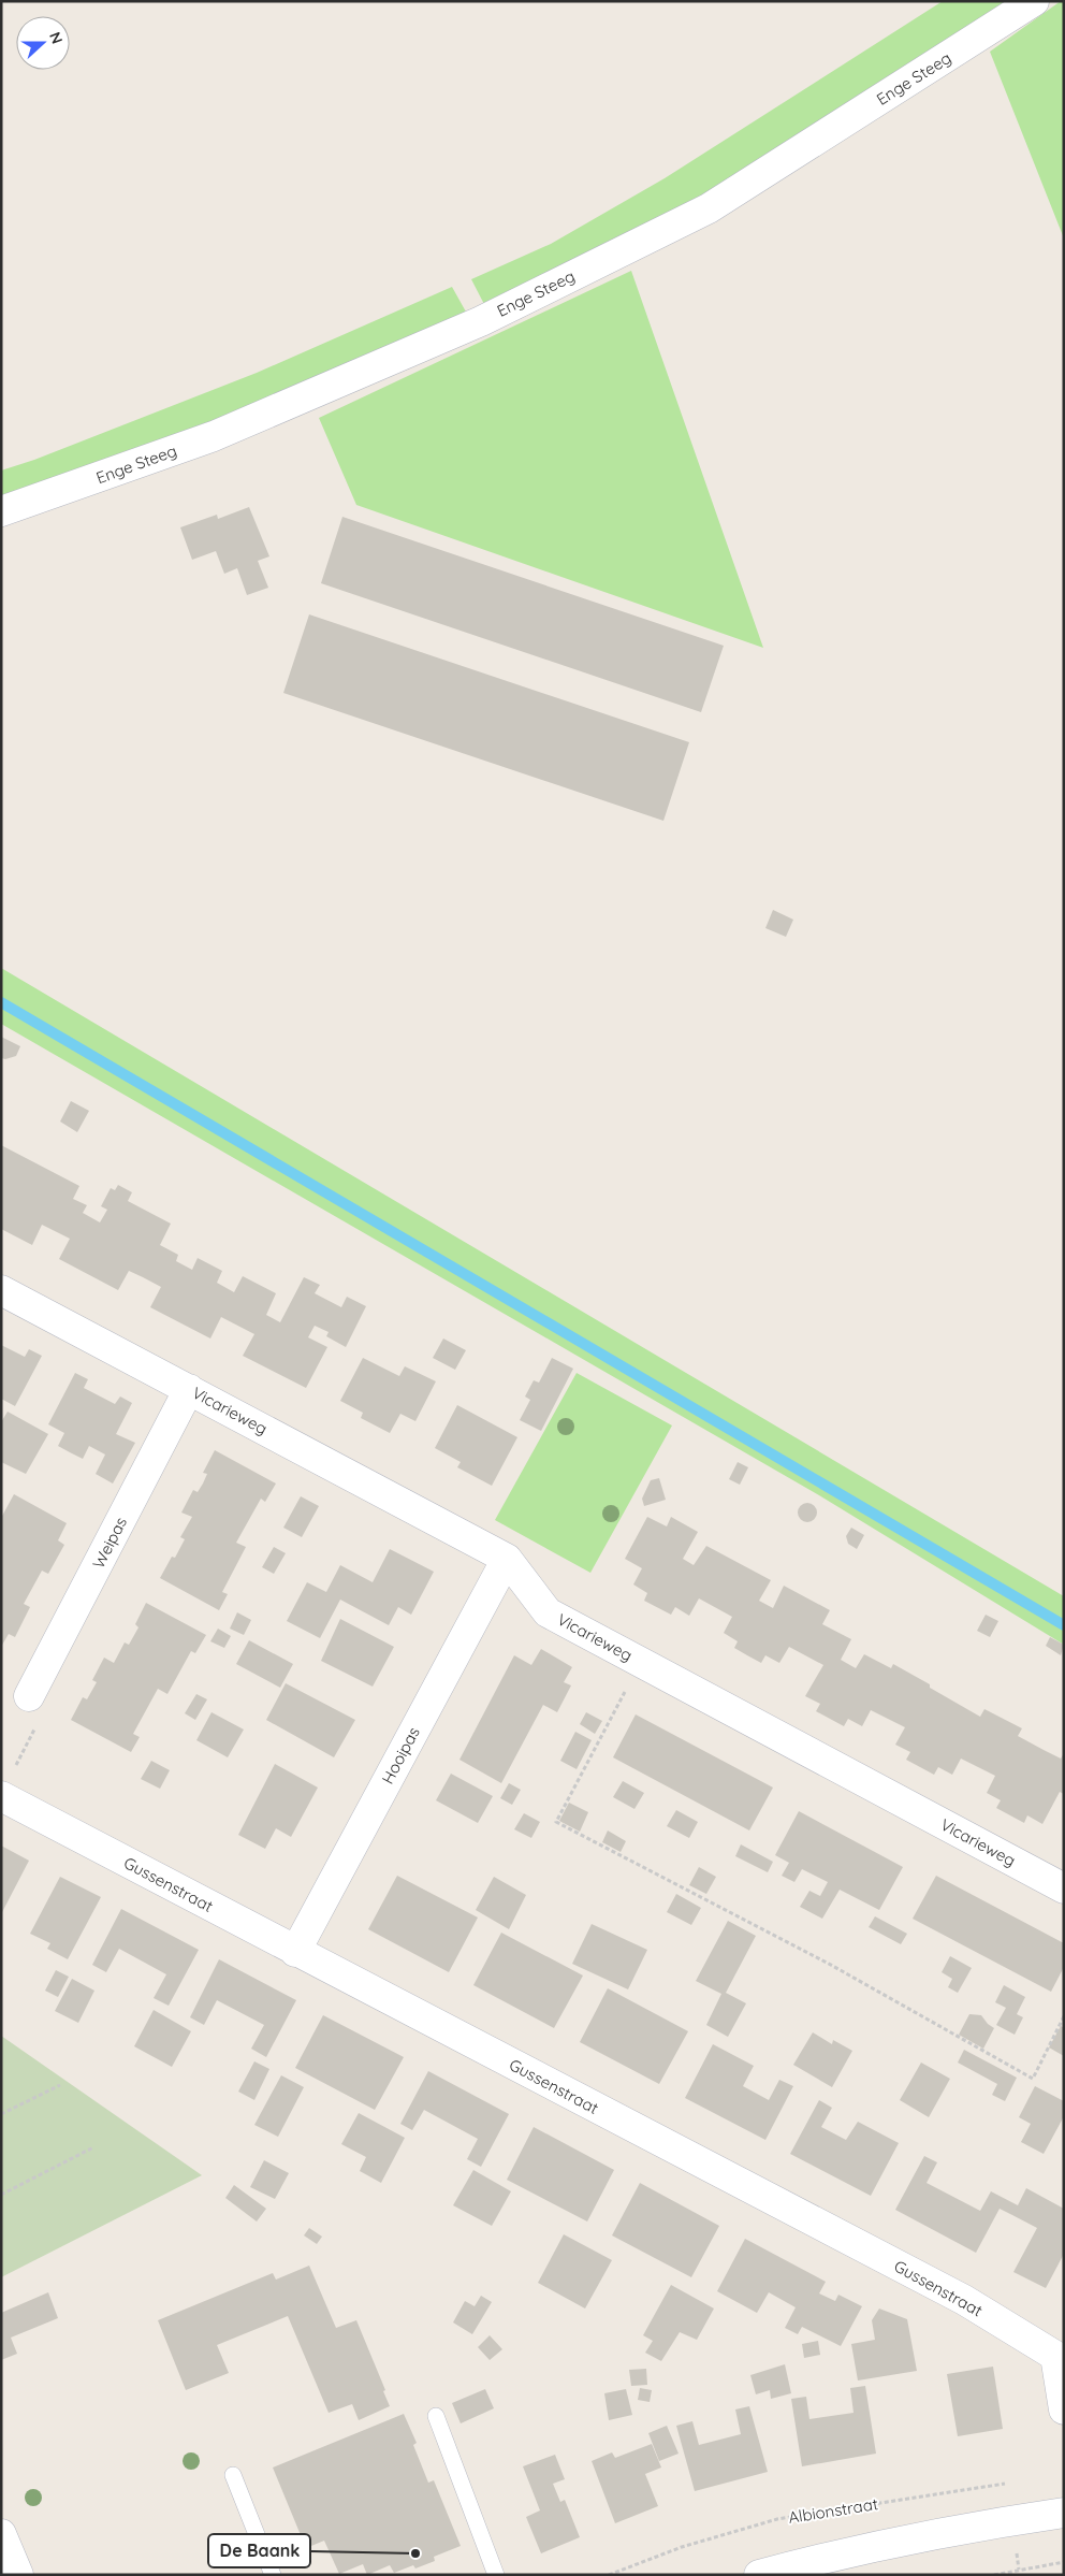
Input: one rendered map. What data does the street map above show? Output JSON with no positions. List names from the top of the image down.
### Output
{
  "streets": {
    "street": [
      "Enge Steeg",
      "Vicarieweg",
      "Weipas",
      "Hooipas",
      "Gussenstraat"
    ],
    "path": ["Albionstraat"]
  },
  "crossings": [
    ["Vicarieweg", "Weipas"],
    ["Vicarieweg", "Hooipas"],
    ["Hooipas", "Gussenstraat"]
  ],
  "places": ["De Baank"],
  "north": "right"
}
